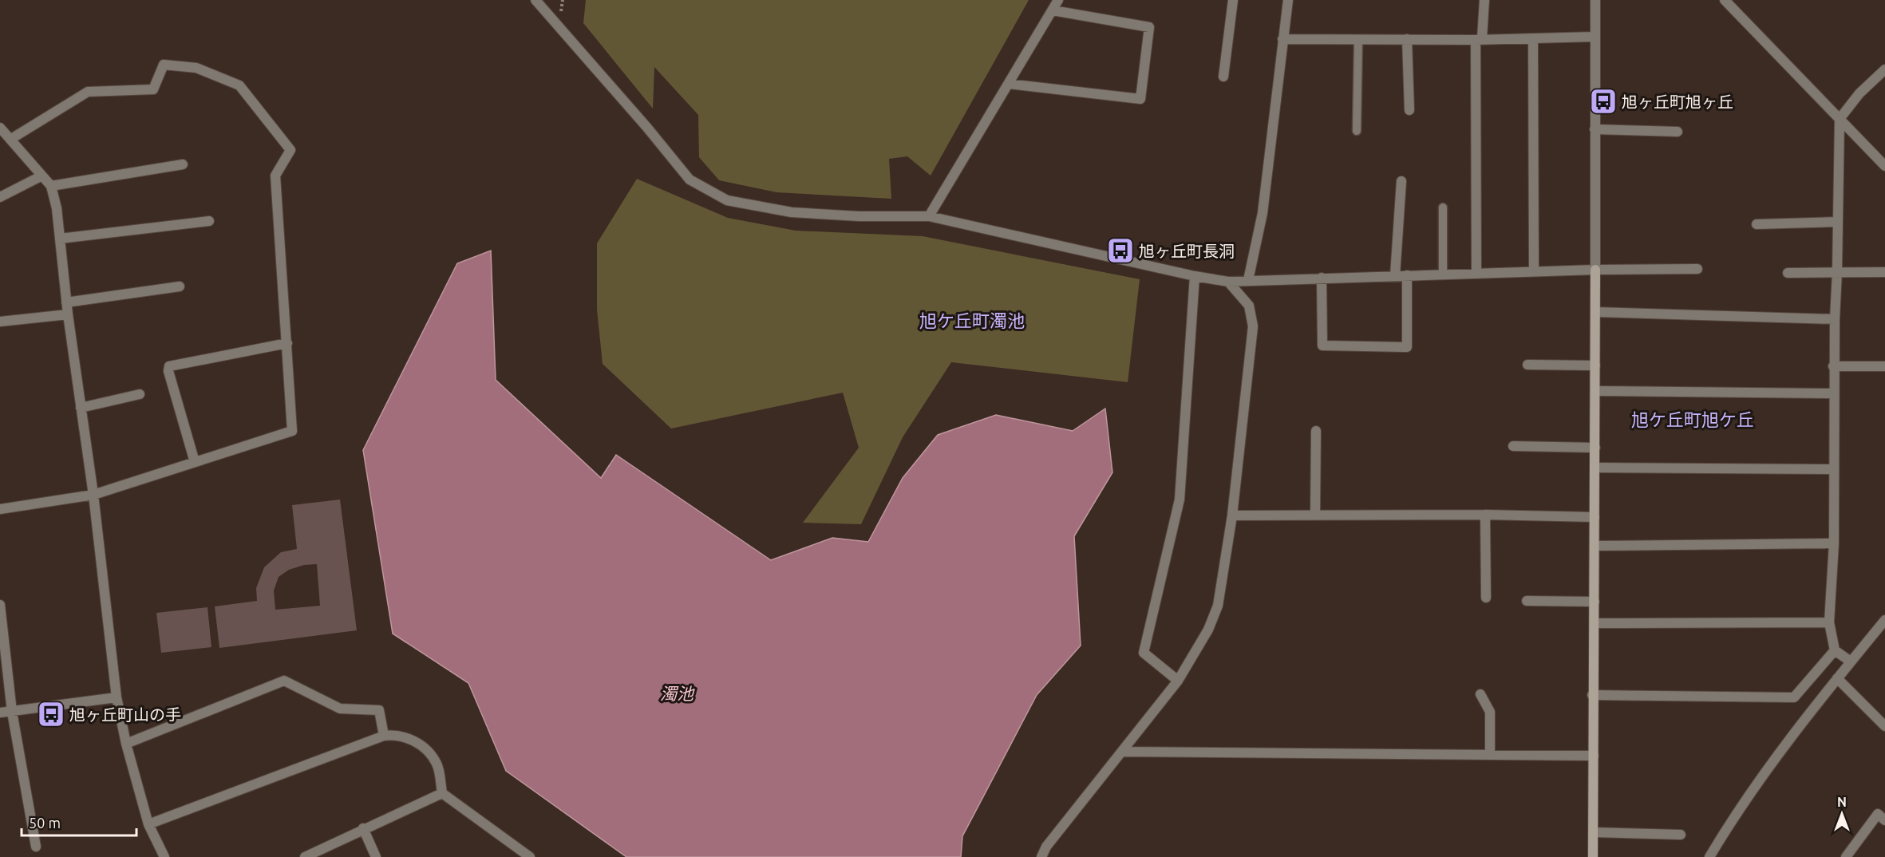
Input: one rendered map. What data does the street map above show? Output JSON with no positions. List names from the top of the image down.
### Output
{
  "districts": ["旭ケ丘町濁池", "旭ケ丘町旭ケ丘"],
  "water": ["濁池"],
  "places": {
    "bus stop": ["旭ヶ丘町旭ヶ丘", "旭ヶ丘町長洞", "旭ヶ丘町山の手"]
  },
  "scale_bar": "50 m",
  "north": "top"
}
